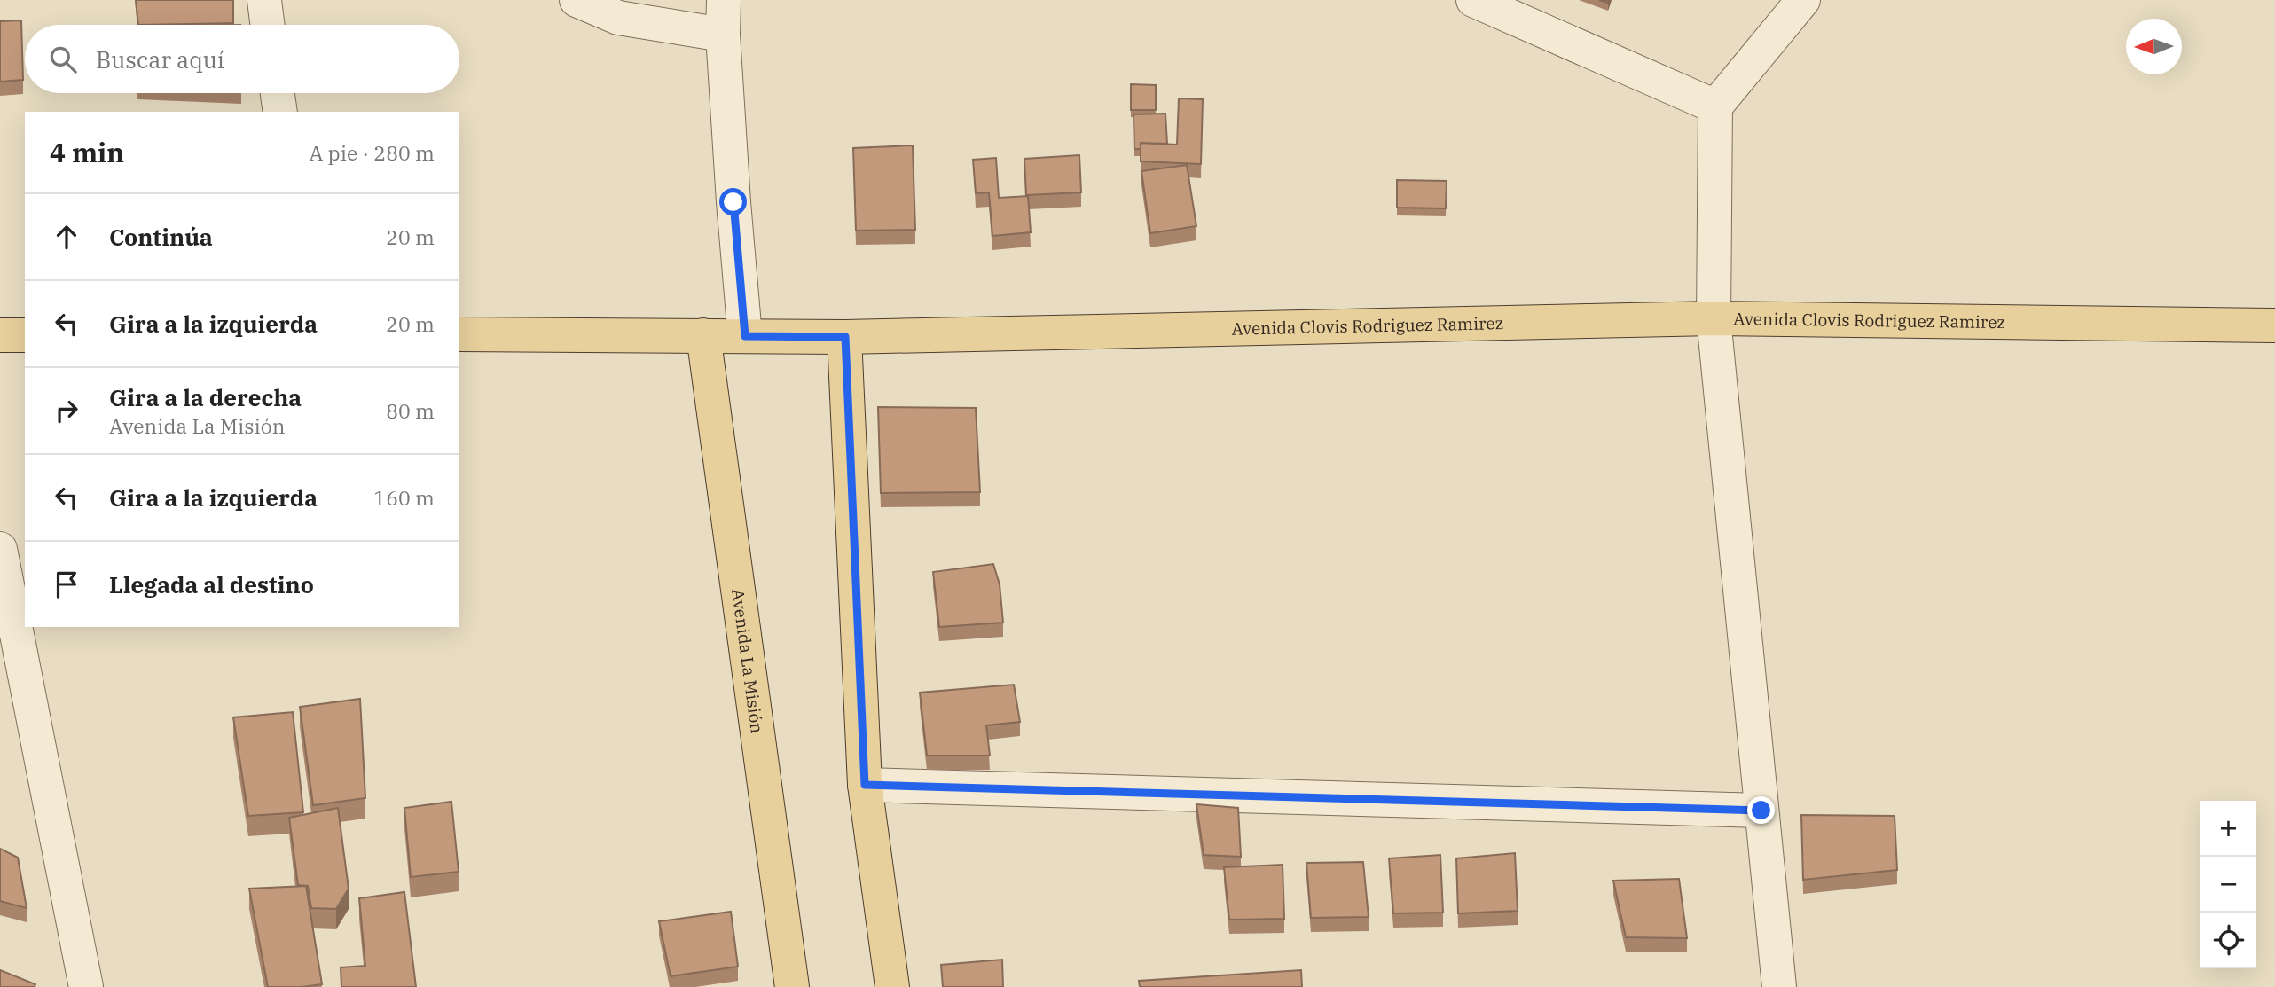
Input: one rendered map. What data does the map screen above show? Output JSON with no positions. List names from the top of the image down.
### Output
{
  "streets": {
    "main road": ["Avenida Clovis Rodriguez Ramirez", "Avenida La Misión"]
  },
  "crossings": [
    ["Avenida Clovis Rodriguez Ramirez", "Avenida La Misión"]
  ],
  "north": "left",
  "page": {
    "search": "Buscar aquí",
    "heading": ["4 min", "A pie · 280 m"],
    "list": [
      ["Continúa", "20 m"],
      ["Gira a la izquierda", "20 m"],
      ["Gira a la derecha", "Avenida La Misión", "80 m"],
      ["Gira a la izquierda", "160 m"],
      "Llegada al destino"
    ],
    "map_buttons": ["+", "−"]
  }
}
